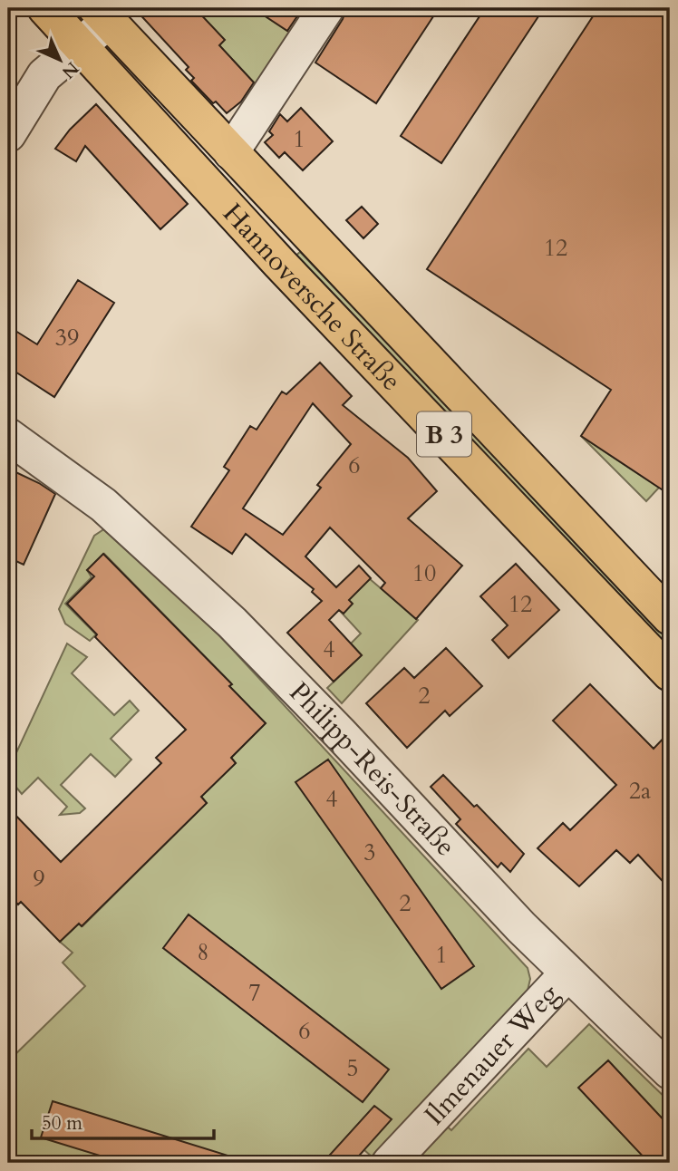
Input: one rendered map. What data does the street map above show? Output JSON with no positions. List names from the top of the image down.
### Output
{
  "streets": {
    "main road": ["Hannoversche Straße", "B 3"],
    "street": ["Philipp-Reis-Straße", "Ilmenauer Weg"]
  },
  "crossings": [
    ["Hannoversche Straße", "B 3"],
    ["Philipp-Reis-Straße", "Ilmenauer Weg"]
  ],
  "house_numbers": [
    "1",
    "12",
    "39",
    "6",
    "10",
    "12",
    "4",
    "2",
    "2a",
    "4",
    "3",
    "9",
    "2",
    "8",
    "1",
    "7",
    "6",
    "5"
  ],
  "scale_bar": "50 m",
  "north": "bottom right"
}
